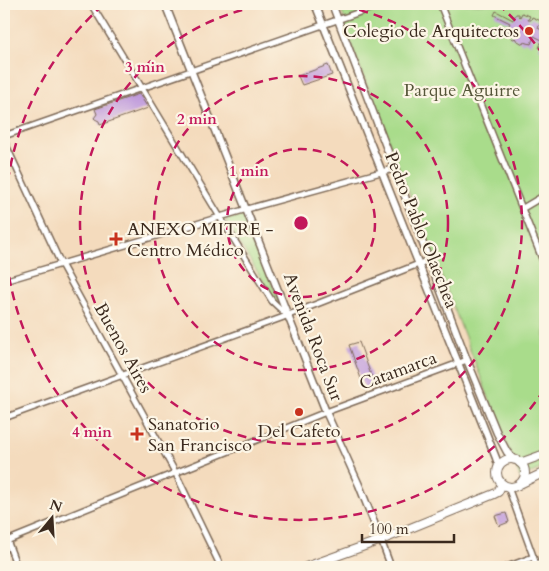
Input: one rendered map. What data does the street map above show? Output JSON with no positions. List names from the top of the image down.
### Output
{
  "streets": {
    "street": [
      "Pedro Pablo Olaechea",
      "Avenida Roca Sur",
      "Buenos Aires",
      "Catamarca"
    ]
  },
  "crossings": [
    ["Pedro Pablo Olaechea", "Catamarca"],
    ["Avenida Roca Sur", "Catamarca"],
    ["Buenos Aires", "Catamarca"]
  ],
  "parks": ["Parque Aguirre"],
  "places": {
    "other": ["Colegio de Arquitectos", "Del Cafeto"],
    "health": ["ANEXO MITRE - Centro Médico", "Sanatorio San Francisco"]
  },
  "scale_bar": "100 m",
  "north": "top",
  "rings": [
    "3 min",
    "2 min",
    "1 min",
    "4 min"
  ]
}
